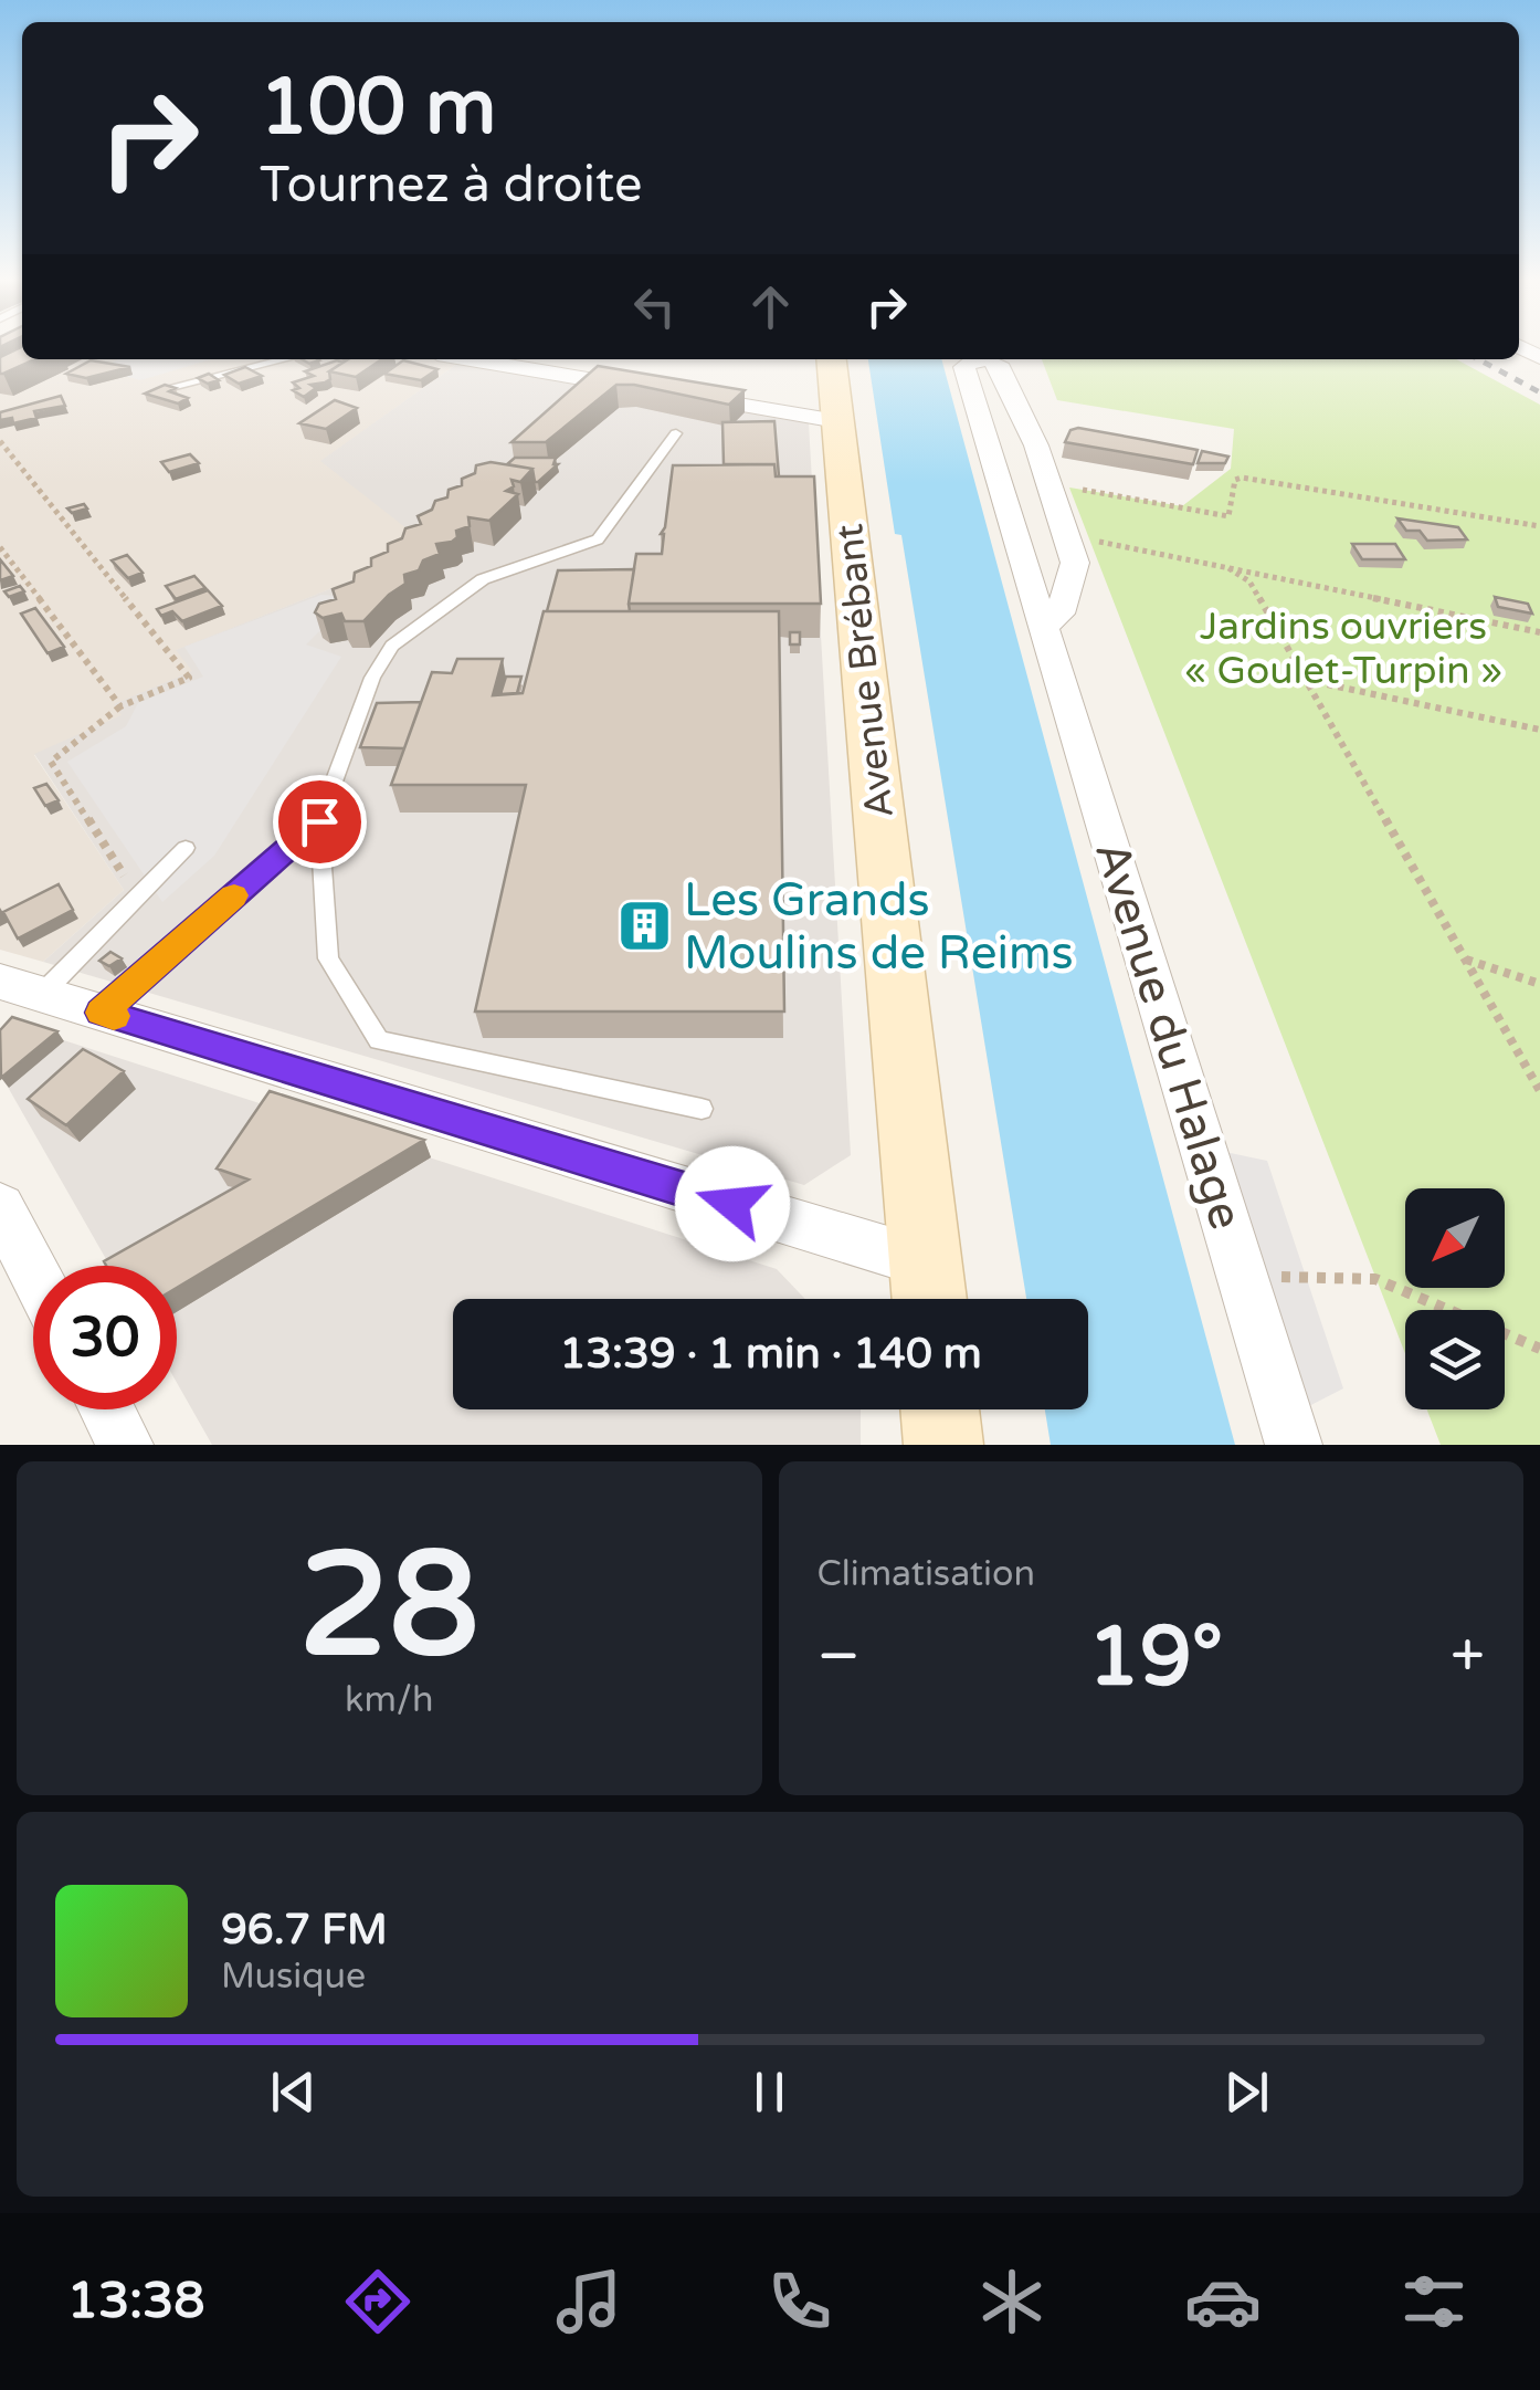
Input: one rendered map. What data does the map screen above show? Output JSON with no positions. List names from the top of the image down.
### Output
{
  "streets": {
    "main road": ["Avenue Brébant"],
    "street": ["Avenue du Halage"]
  },
  "parks": ["Jardins ouvriers « Goulet-Turpin »"],
  "places": {
    "building": ["Les Grands Moulins de Reims"]
  },
  "north": "bottom left",
  "page": {
    "turn": ["100 m", "Tournez à droite"],
    "limit": "30",
    "trip": "13:39 · 1 min · 140 m",
    "tile": [
      ["28", "km/h"],
      "Climatisation"
    ],
    "heat": ["−", "19°", "+"],
    "song": ["96.7 FM", "Musique"],
    "tabs": "13:38"
  }
}
